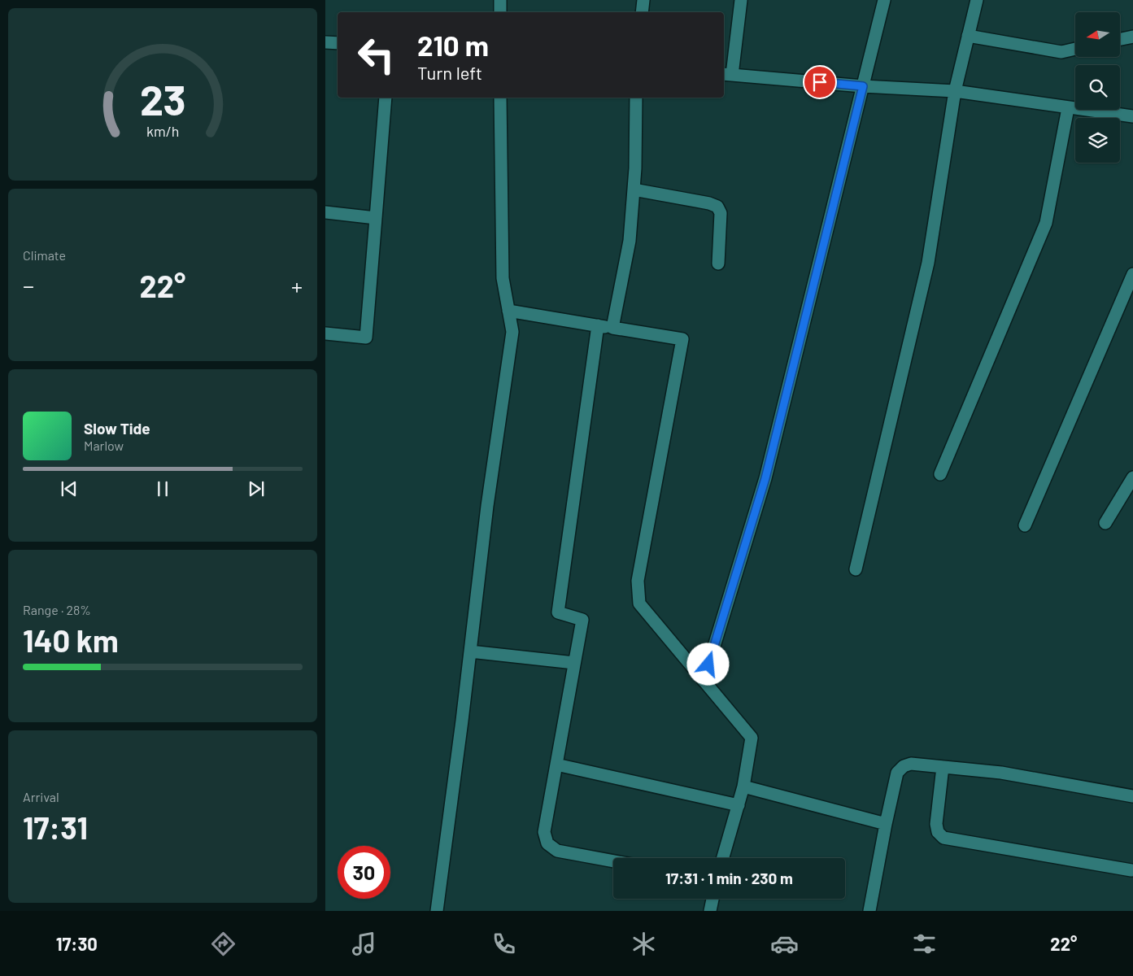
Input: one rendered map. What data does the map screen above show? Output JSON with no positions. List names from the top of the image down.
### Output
{
  "north": "left",
  "page": {
    "turn": ["210 m", "Turn left"],
    "tile": [
      "Climate",
      ["Range · 28%", "140 km"],
      ["Arrival", "17:31"]
    ],
    "heat": ["−", "22°", "+"],
    "song": ["Slow Tide", "Marlow"],
    "limit": "30",
    "trip": "17:31 · 1 min · 230 m",
    "tabs": ["17:30", "22°"],
    "gauge": ["23", "km/h"]
  }
}
